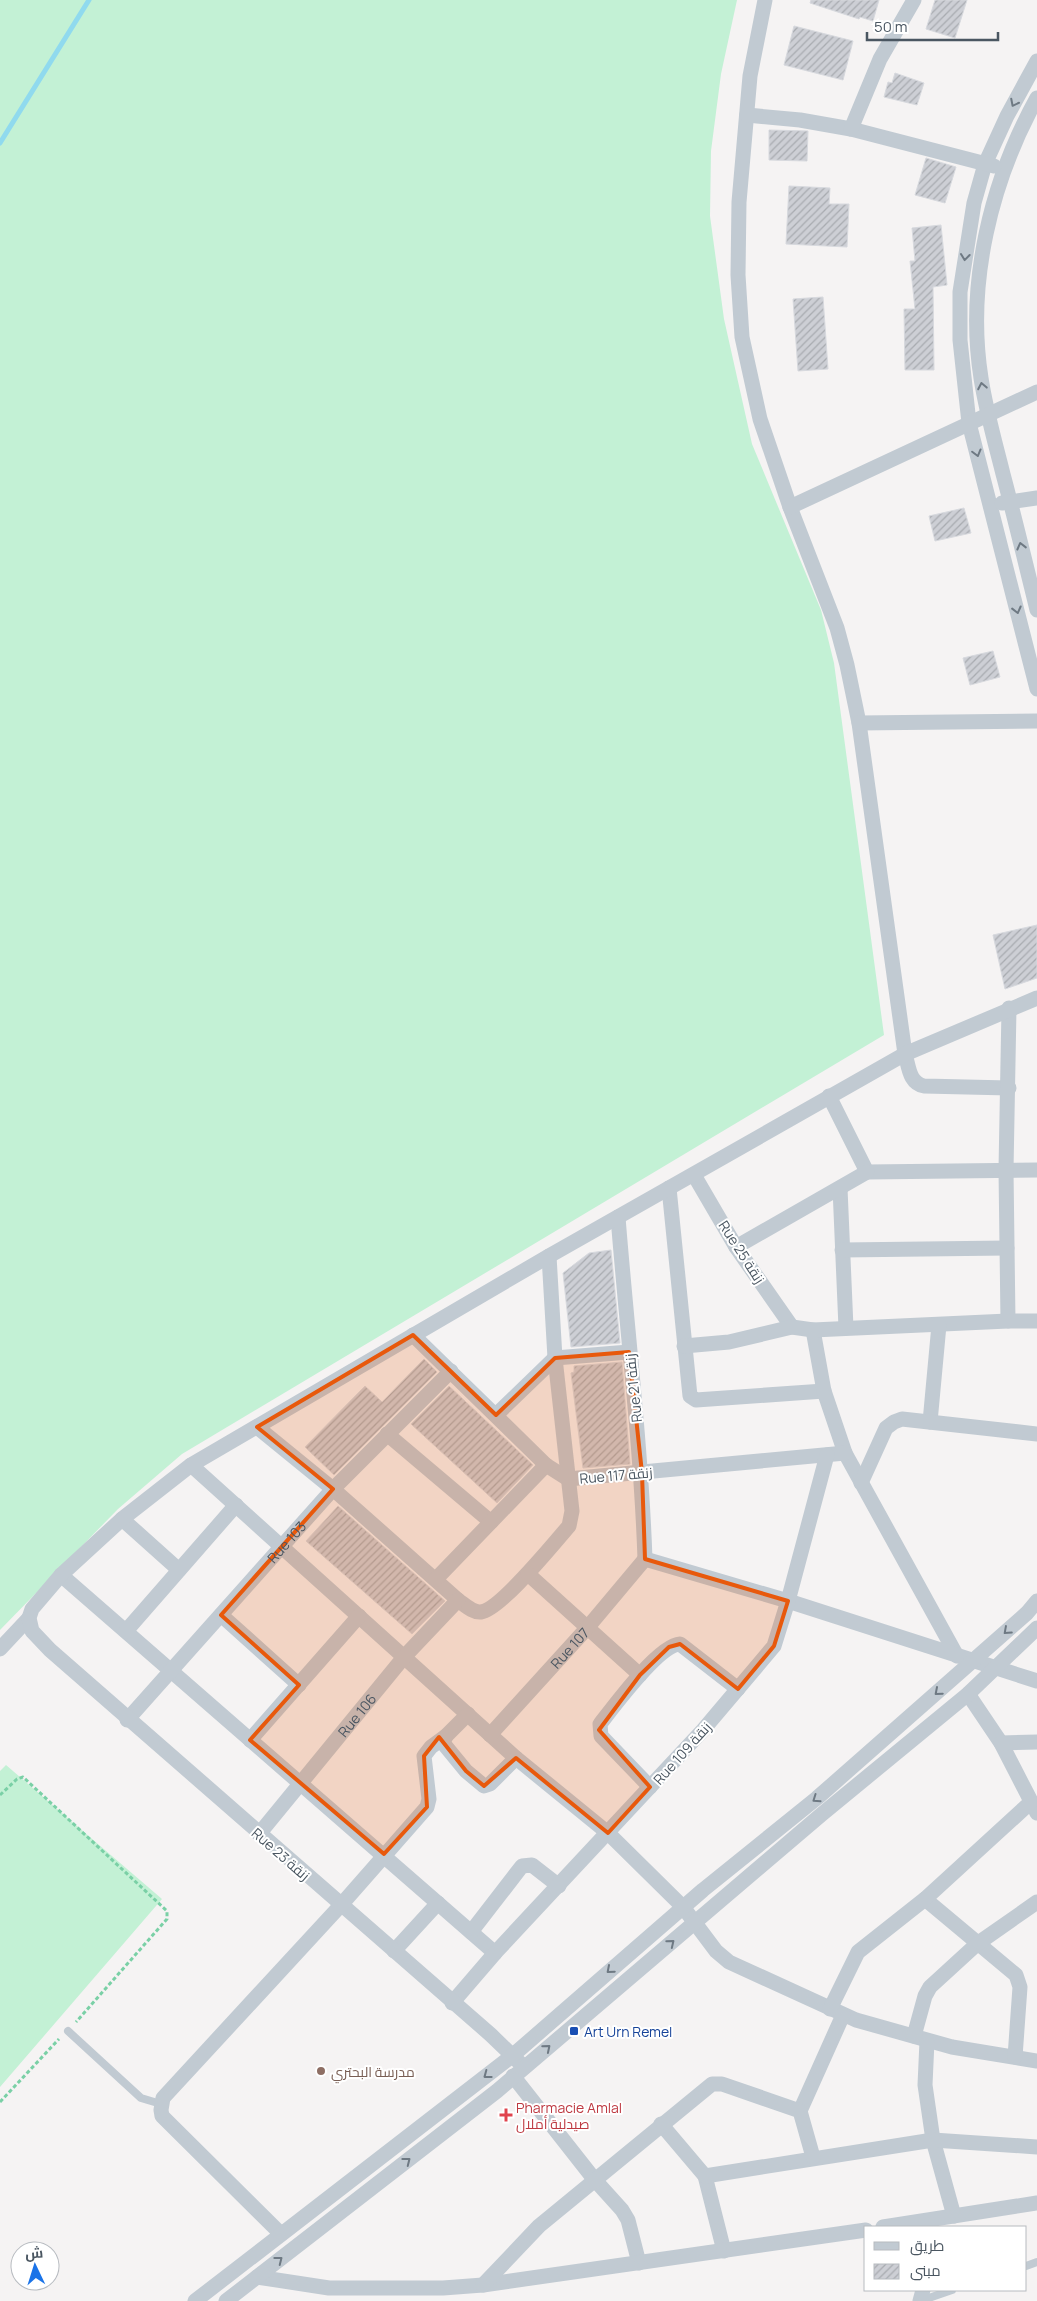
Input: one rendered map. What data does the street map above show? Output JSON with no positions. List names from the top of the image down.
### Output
{
  "streets": {
    "street": [
      "Rue 25 زنقة",
      "Rue 21 زنقة",
      "Rue 117 زنقة",
      "Rue 103",
      "Rue 107",
      "Rue 106",
      "Rue 109 زنقة",
      "Rue 23 زنقة"
    ]
  },
  "crossings": [
    ["Rue 21 زنقة", "Rue 117 زنقة"],
    ["Rue 21 زنقة", "Rue 107"],
    ["Rue 117 زنقة", "Rue 103"],
    ["Rue 117 زنقة", "Rue 109 زنقة"],
    ["Rue 103", "Rue 23 زنقة"],
    ["Rue 106", "Rue 23 زنقة"],
    ["Rue 109 زنقة", "Rue 23 زنقة"]
  ],
  "places": {
    "transit": ["Art Urn Remel"],
    "other": ["مدرسة البحتري"],
    "health": ["Pharmacie Amlal صيدلية أملال"]
  },
  "legend": ["طريق", "مبنى"],
  "scale_bar": "50 m",
  "north": "top"
}
